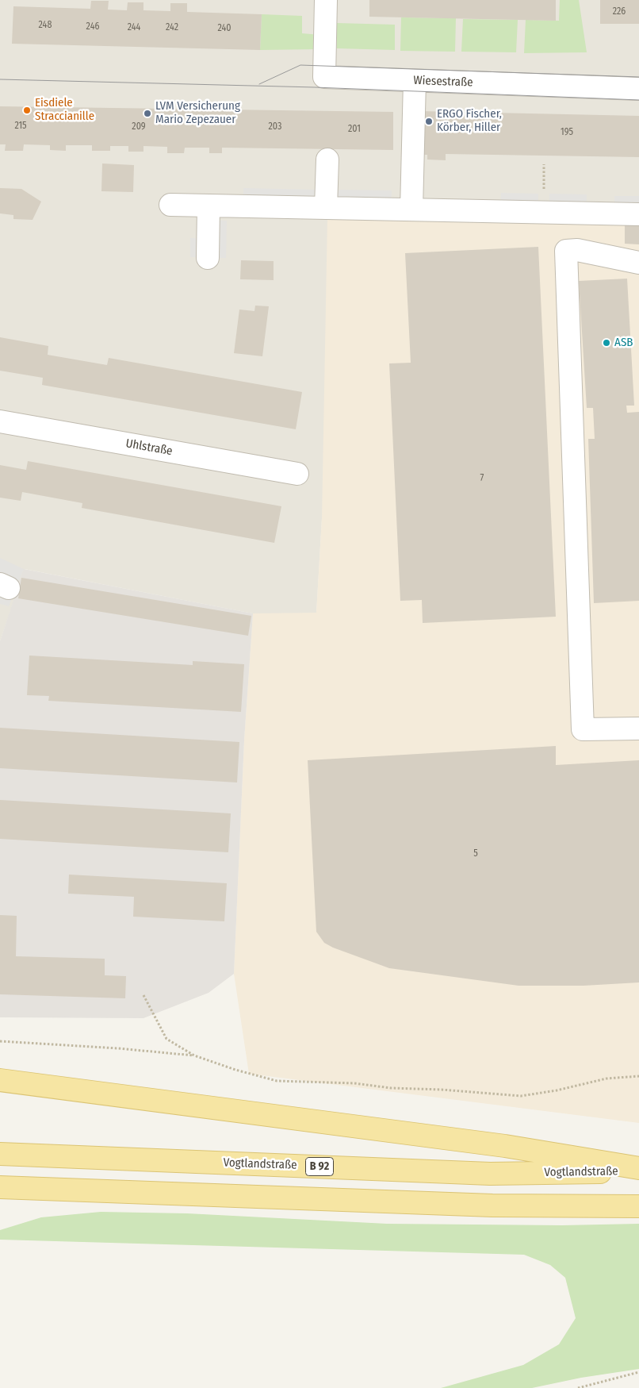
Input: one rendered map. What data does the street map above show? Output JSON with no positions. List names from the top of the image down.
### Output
{
  "streets": {
    "main road": ["Vogtlandstraße", "B 92"],
    "street": ["Wiesestraße", "Uhlstraße"]
  },
  "places": [
    "Eisdiele Straccianille",
    "LVM Versicherung Mario Zepezauer",
    "ERGO Fischer, Körber, Hiller",
    "ASB"
  ],
  "house_numbers": [
    "226",
    "248",
    "246",
    "244",
    "242",
    "240",
    "215",
    "209",
    "203",
    "201",
    "195",
    "7",
    "5"
  ]
}
